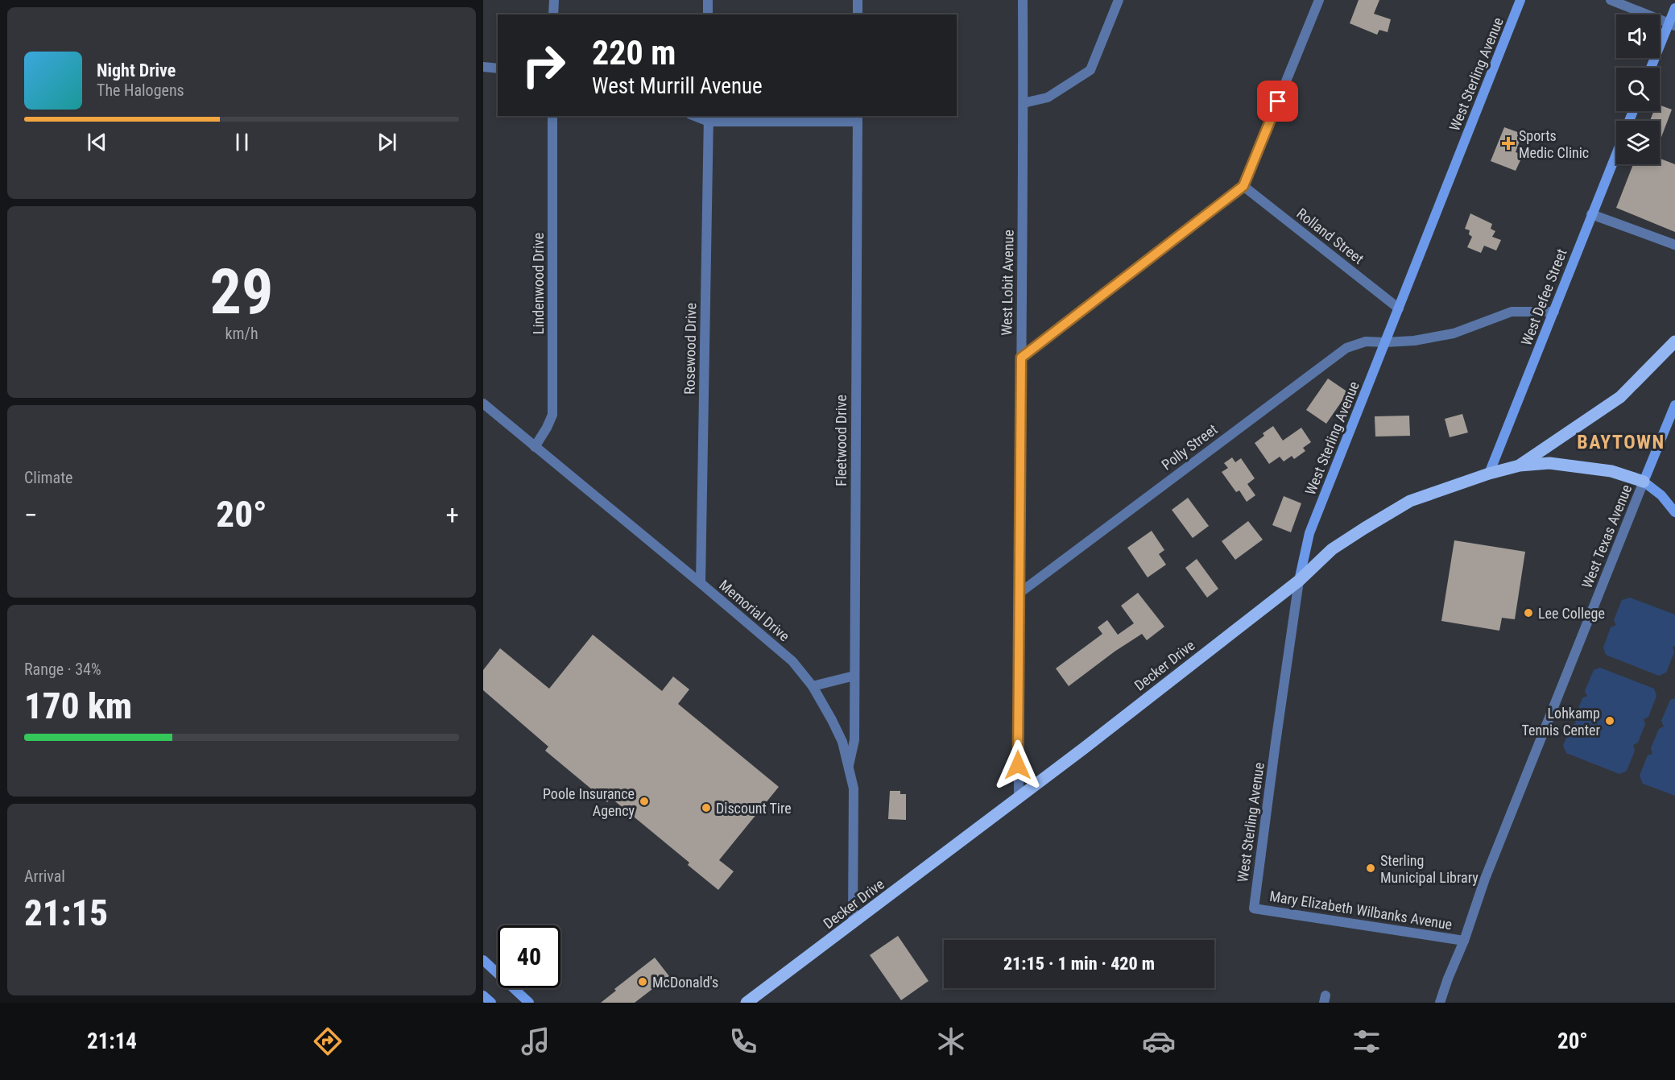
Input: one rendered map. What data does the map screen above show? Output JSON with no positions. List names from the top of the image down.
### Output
{
  "streets": {
    "main road": [
      "West Sterling Avenue",
      "West Defee Street",
      "West Texas Avenue",
      "Decker Drive"
    ],
    "street": [
      "Rolland Street",
      "West Lobit Avenue",
      "Lindenwood Drive",
      "Rosewood Drive",
      "Fleetwood Drive",
      "Polly Street",
      "Memorial Drive",
      "Mary Elizabeth Wilbanks Avenue"
    ]
  },
  "crossings": [
    ["West Sterling Avenue", "Rolland Street"],
    ["West Sterling Avenue", "Polly Street"],
    ["West Sterling Avenue", "Decker Drive"],
    ["West Sterling Avenue", "Mary Elizabeth Wilbanks Avenue"],
    ["West Lobit Avenue", "Polly Street"],
    ["West Lobit Avenue", "Decker Drive"],
    ["Lindenwood Drive", "Memorial Drive"],
    ["West Defee Street", "Polly Street"],
    ["West Defee Street", "Decker Drive"],
    ["Rosewood Drive", "Memorial Drive"],
    ["Fleetwood Drive", "Memorial Drive"],
    ["West Texas Avenue", "Decker Drive"],
    ["West Texas Avenue", "Mary Elizabeth Wilbanks Avenue"],
    ["Memorial Drive", "Decker Drive"]
  ],
  "districts": ["BAYTOWN"],
  "places": {
    "health": ["Sports Medic Clinic"],
    "other": [
      "Lee College",
      "Lohkamp Tennis Center",
      "Poole Insurance Agency",
      "Discount Tire",
      "Sterling Municipal Library",
      "McDonald's"
    ]
  },
  "page": {
    "turn": ["220 m", "West Murrill Avenue"],
    "song": ["Night Drive", "The Halogens"],
    "tile": [
      ["29", "km/h"],
      "Climate",
      ["Range · 34%", "170 km"],
      ["Arrival", "21:15"]
    ],
    "heat": ["−", "20°", "+"],
    "limit": "40",
    "trip": "21:15 · 1 min · 420 m",
    "tabs": ["21:14", "20°"]
  }
}
